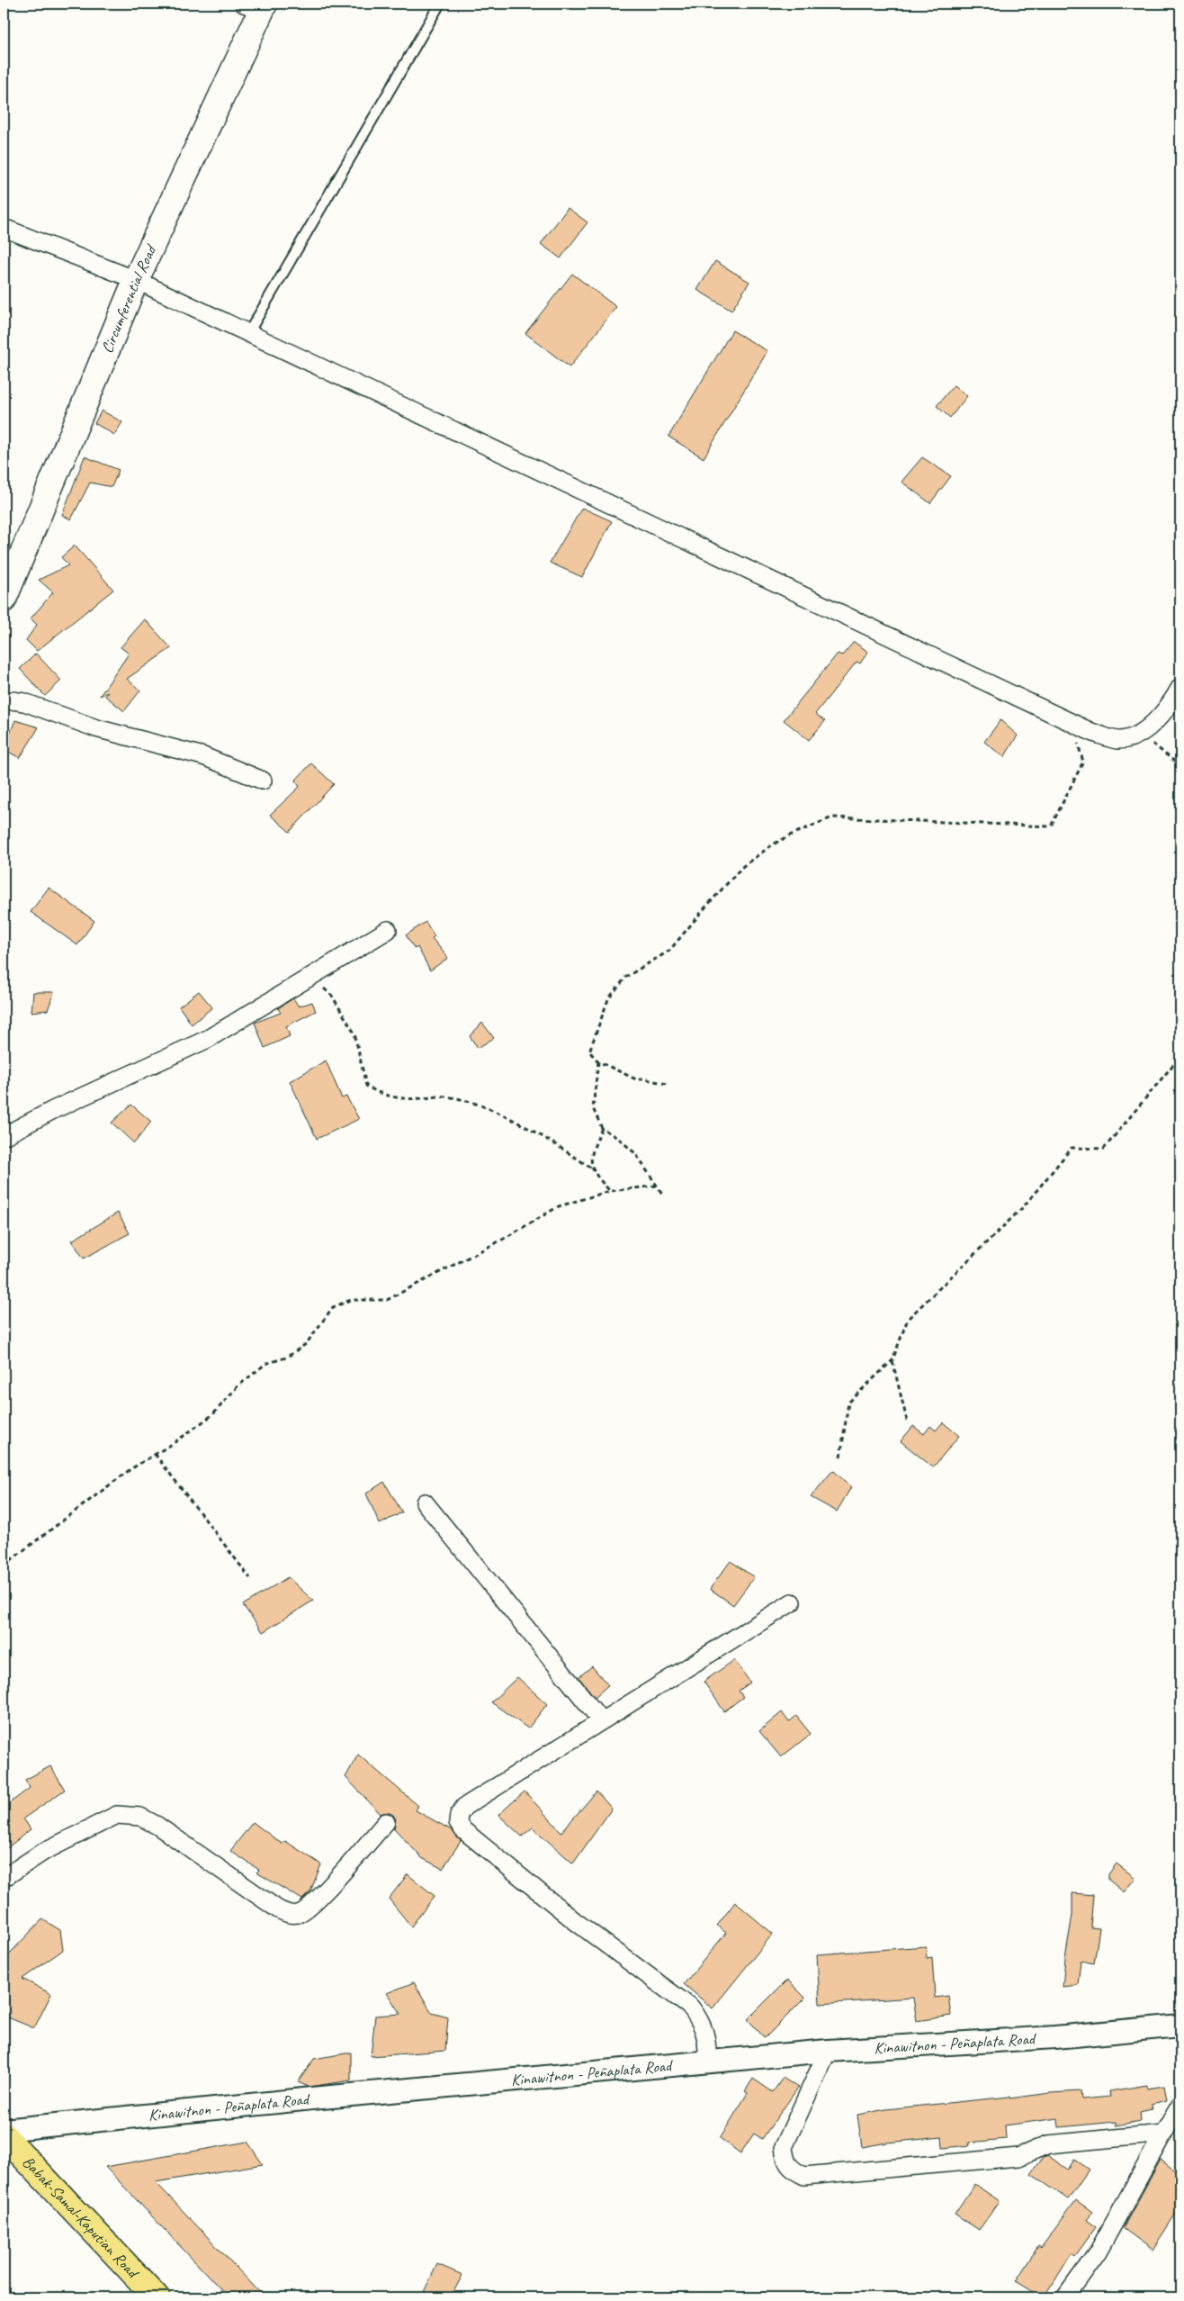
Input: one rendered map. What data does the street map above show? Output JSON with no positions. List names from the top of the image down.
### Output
{
  "streets": {
    "main road": ["Circumferential Road", "Babak-Samal-Kaputian Road"],
    "street": ["Kinawitnon - Peñaplata Road"]
  }
}
